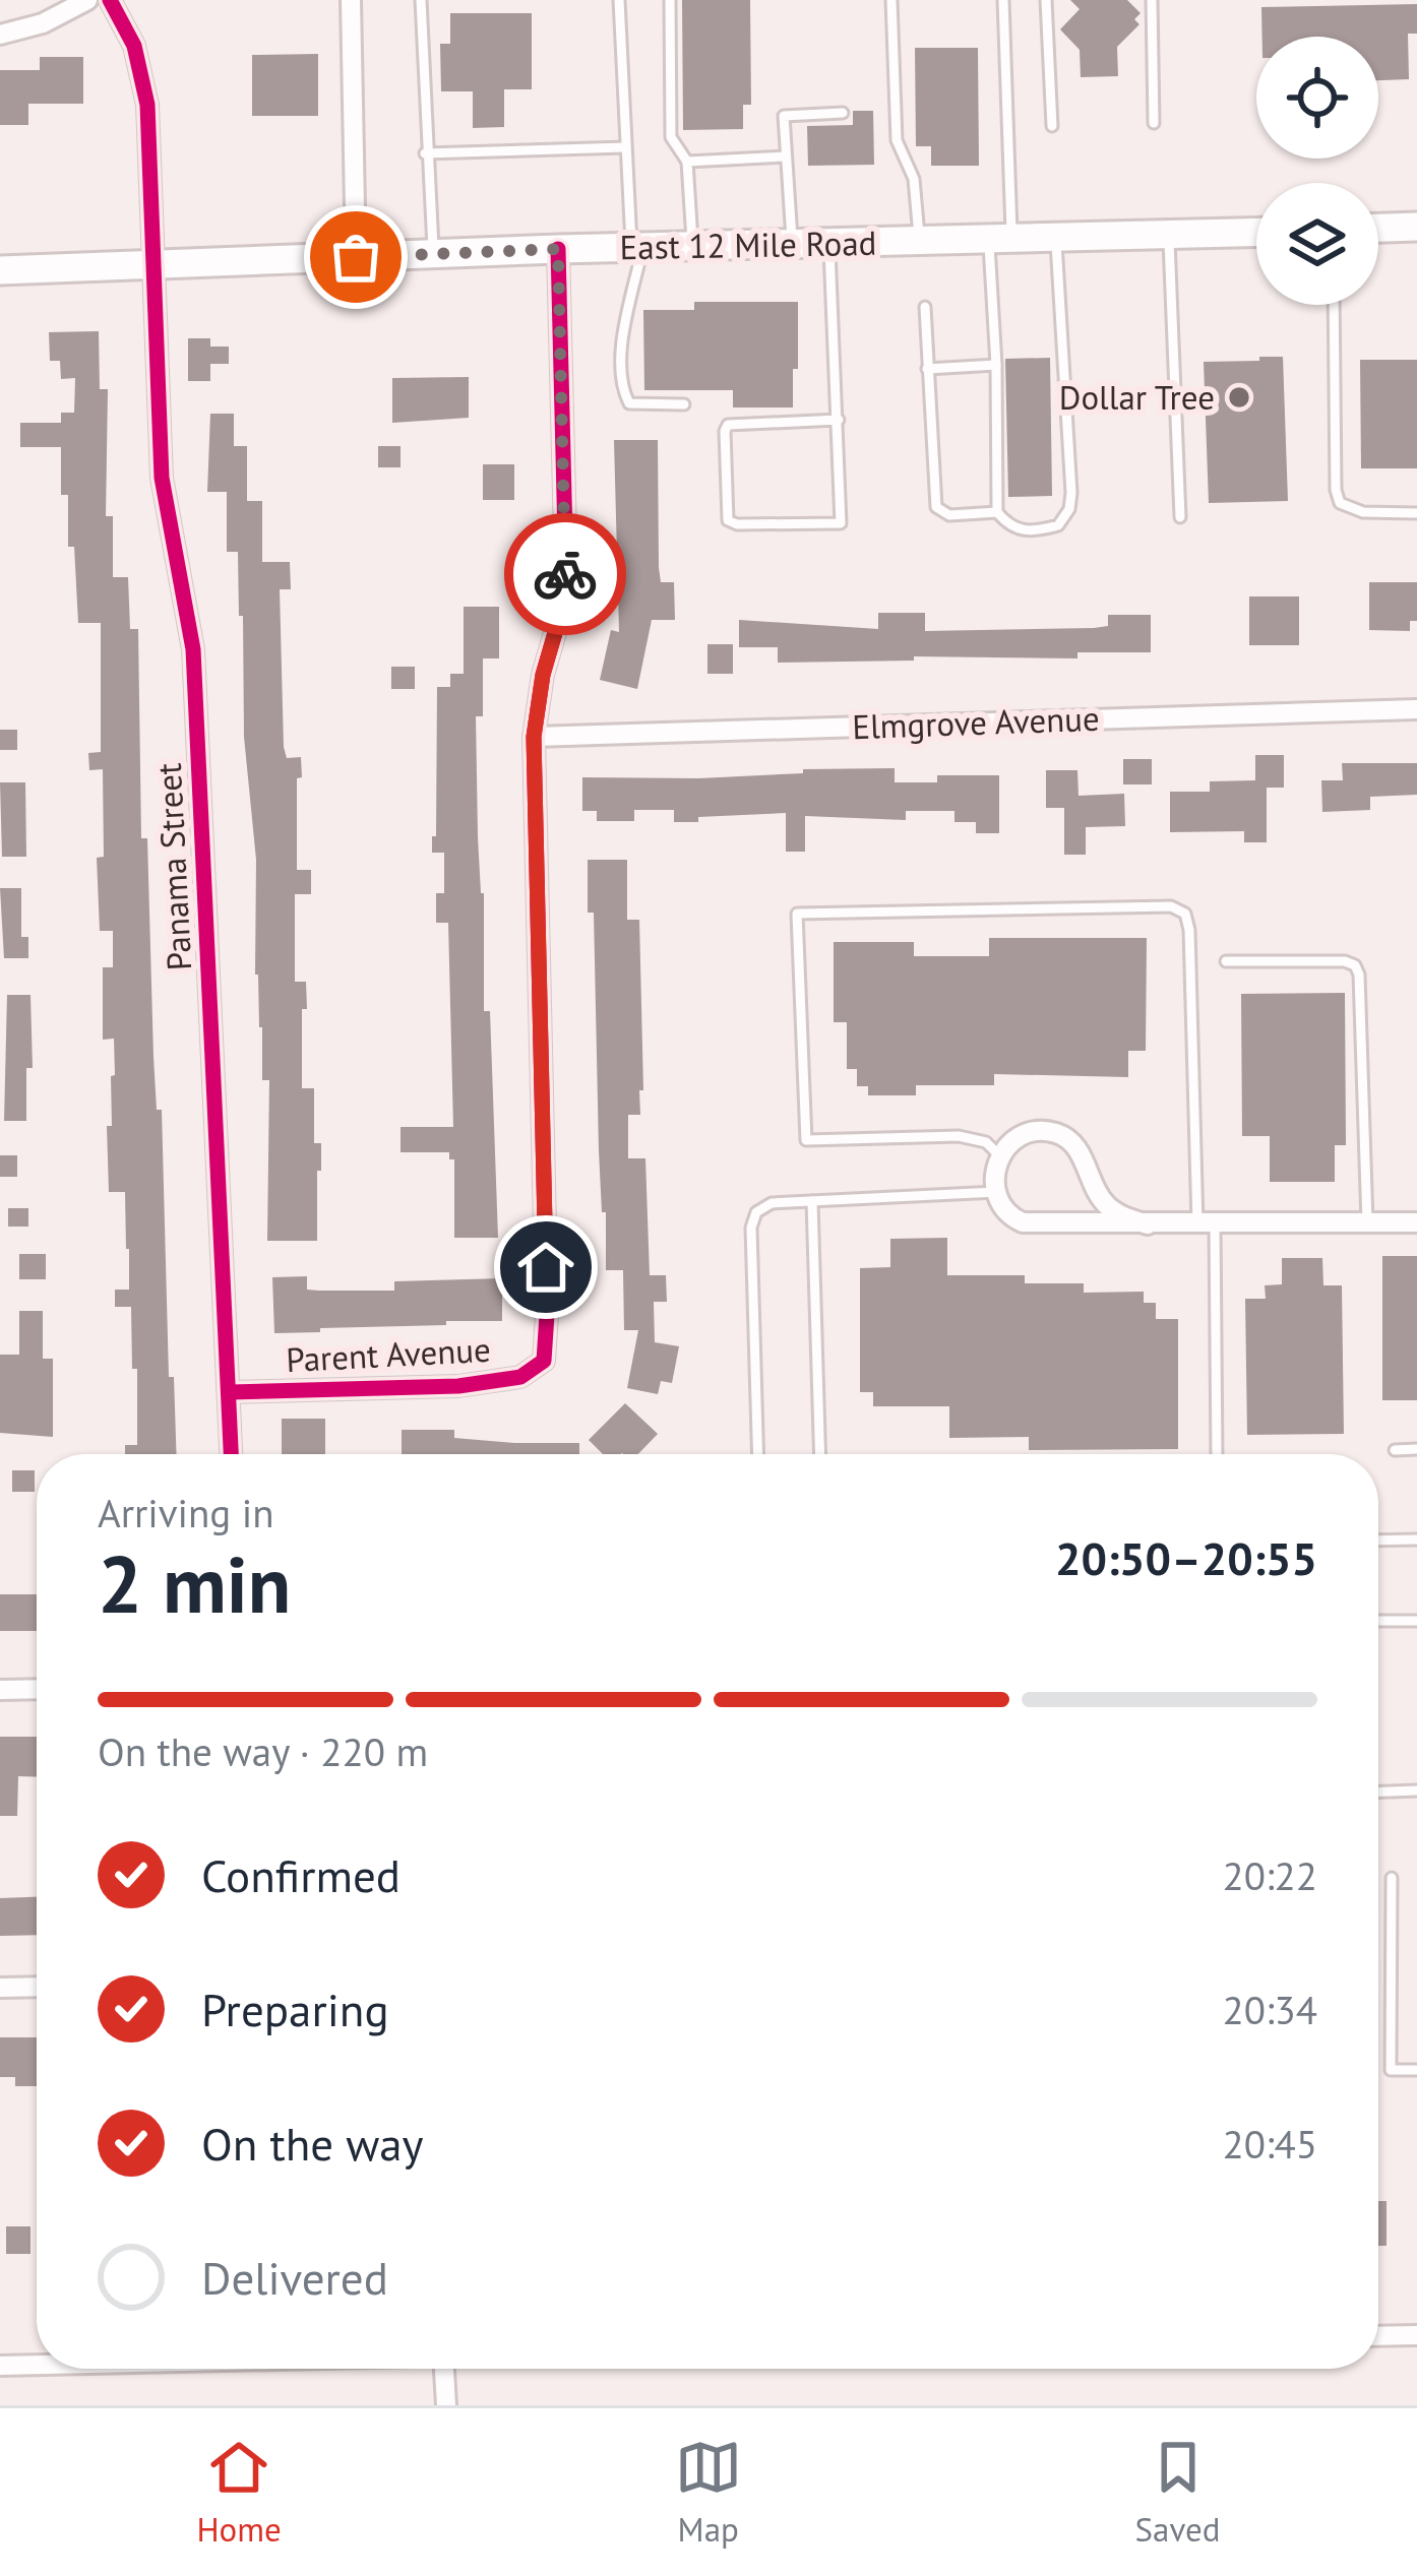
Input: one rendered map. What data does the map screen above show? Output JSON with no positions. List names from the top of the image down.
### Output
{
  "streets": {
    "main road": ["East 12 Mile Road"],
    "street": ["Elmgrove Avenue", "Panama Street", "Parent Avenue"]
  },
  "crossings": [
    ["East 12 Mile Road", "Panama Street"],
    ["Elmgrove Avenue", "Parent Avenue"],
    ["Panama Street", "Parent Avenue"]
  ],
  "places": ["Dollar Tree"],
  "page": {
    "heading": ["2 min", "Arriving in", "20:50–20:55"],
    "bar": "On the way · 220 m",
    "list": [
      ["Confirmed", "20:22"],
      ["Preparing", "20:34"],
      ["On the way", "20:45"],
      "Delivered"
    ],
    "tabs": ["Home", "Map", "Saved"]
  }
}
